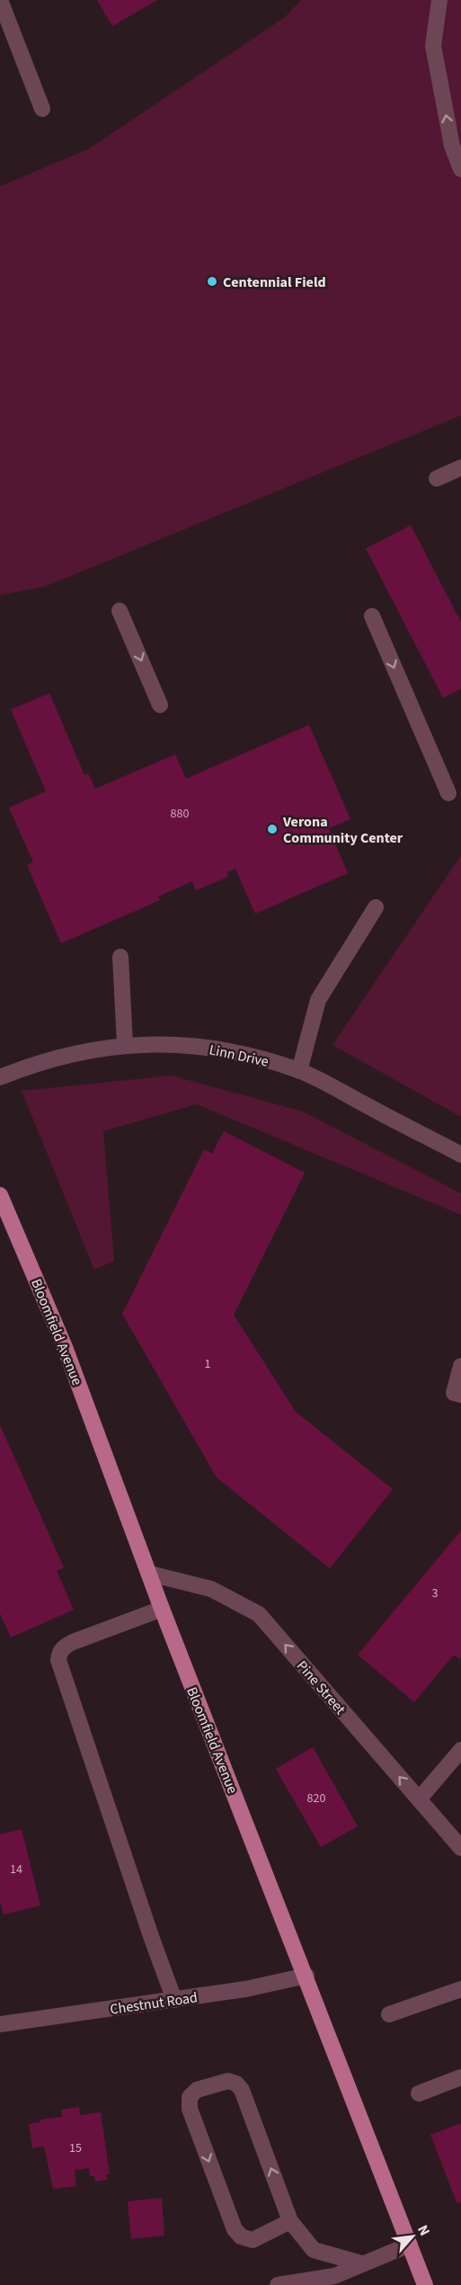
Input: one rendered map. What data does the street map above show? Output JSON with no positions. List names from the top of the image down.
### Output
{
  "streets": {
    "main road": ["Bloomfield Avenue"],
    "street": ["Linn Drive", "Pine Street", "Chestnut Road"]
  },
  "crossings": [
    ["Bloomfield Avenue", "Pine Street"],
    ["Bloomfield Avenue", "Chestnut Road"]
  ],
  "one_way": ["Pine Street"],
  "places": ["Centennial Field", "Verona Community Center"],
  "house_numbers": [
    "880",
    "1",
    "3",
    "820",
    "14",
    "15"
  ],
  "north": "top right"
}
